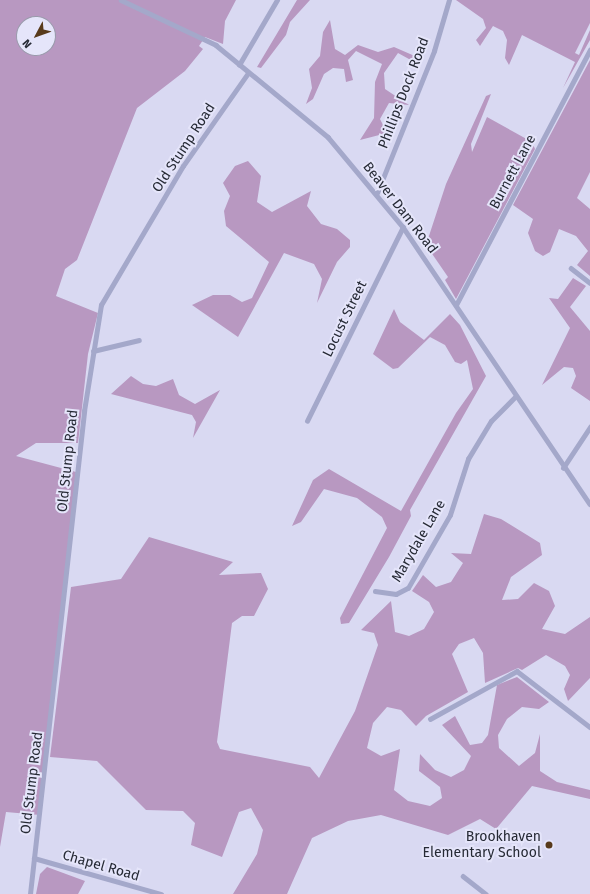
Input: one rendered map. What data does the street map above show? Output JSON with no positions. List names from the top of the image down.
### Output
{
  "streets": {
    "street": [
      "Phillips Dock Road",
      "Old Stump Road",
      "Burnett Lane",
      "Beaver Dam Road",
      "Locust Street",
      "Marydale Lane",
      "Chapel Road"
    ]
  },
  "crossings": [
    ["Phillips Dock Road", "Beaver Dam Road"],
    ["Old Stump Road", "Beaver Dam Road"],
    ["Old Stump Road", "Chapel Road"],
    ["Burnett Lane", "Beaver Dam Road"],
    ["Beaver Dam Road", "Locust Street"],
    ["Beaver Dam Road", "Marydale Lane"]
  ],
  "places": ["Brookhaven Elementary School"],
  "north": "bottom left"
}
